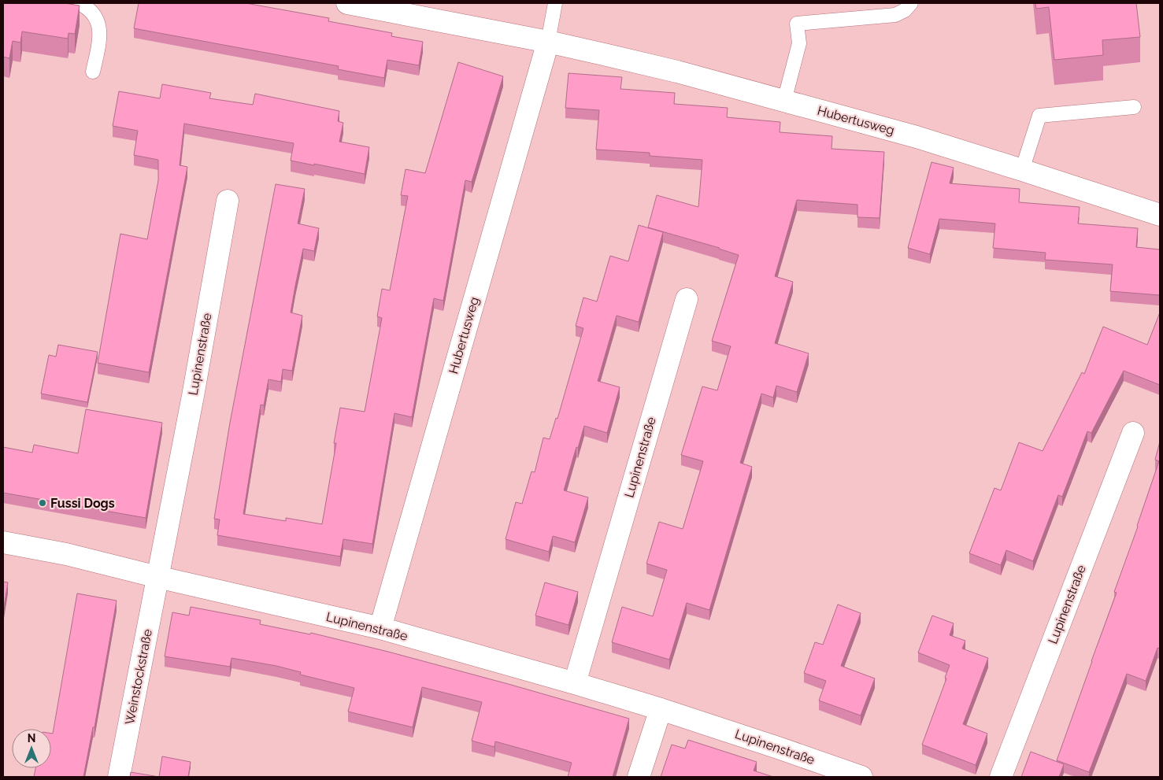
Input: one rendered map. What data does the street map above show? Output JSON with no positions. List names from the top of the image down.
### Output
{
  "streets": {
    "street": ["Hubertusweg", "Lupinenstraße", "Weinstockstraße"]
  },
  "crossings": [
    ["Hubertusweg", "Lupinenstraße"],
    ["Lupinenstraße", "Weinstockstraße"]
  ],
  "places": ["Fussi Dogs"],
  "north": "top"
}
